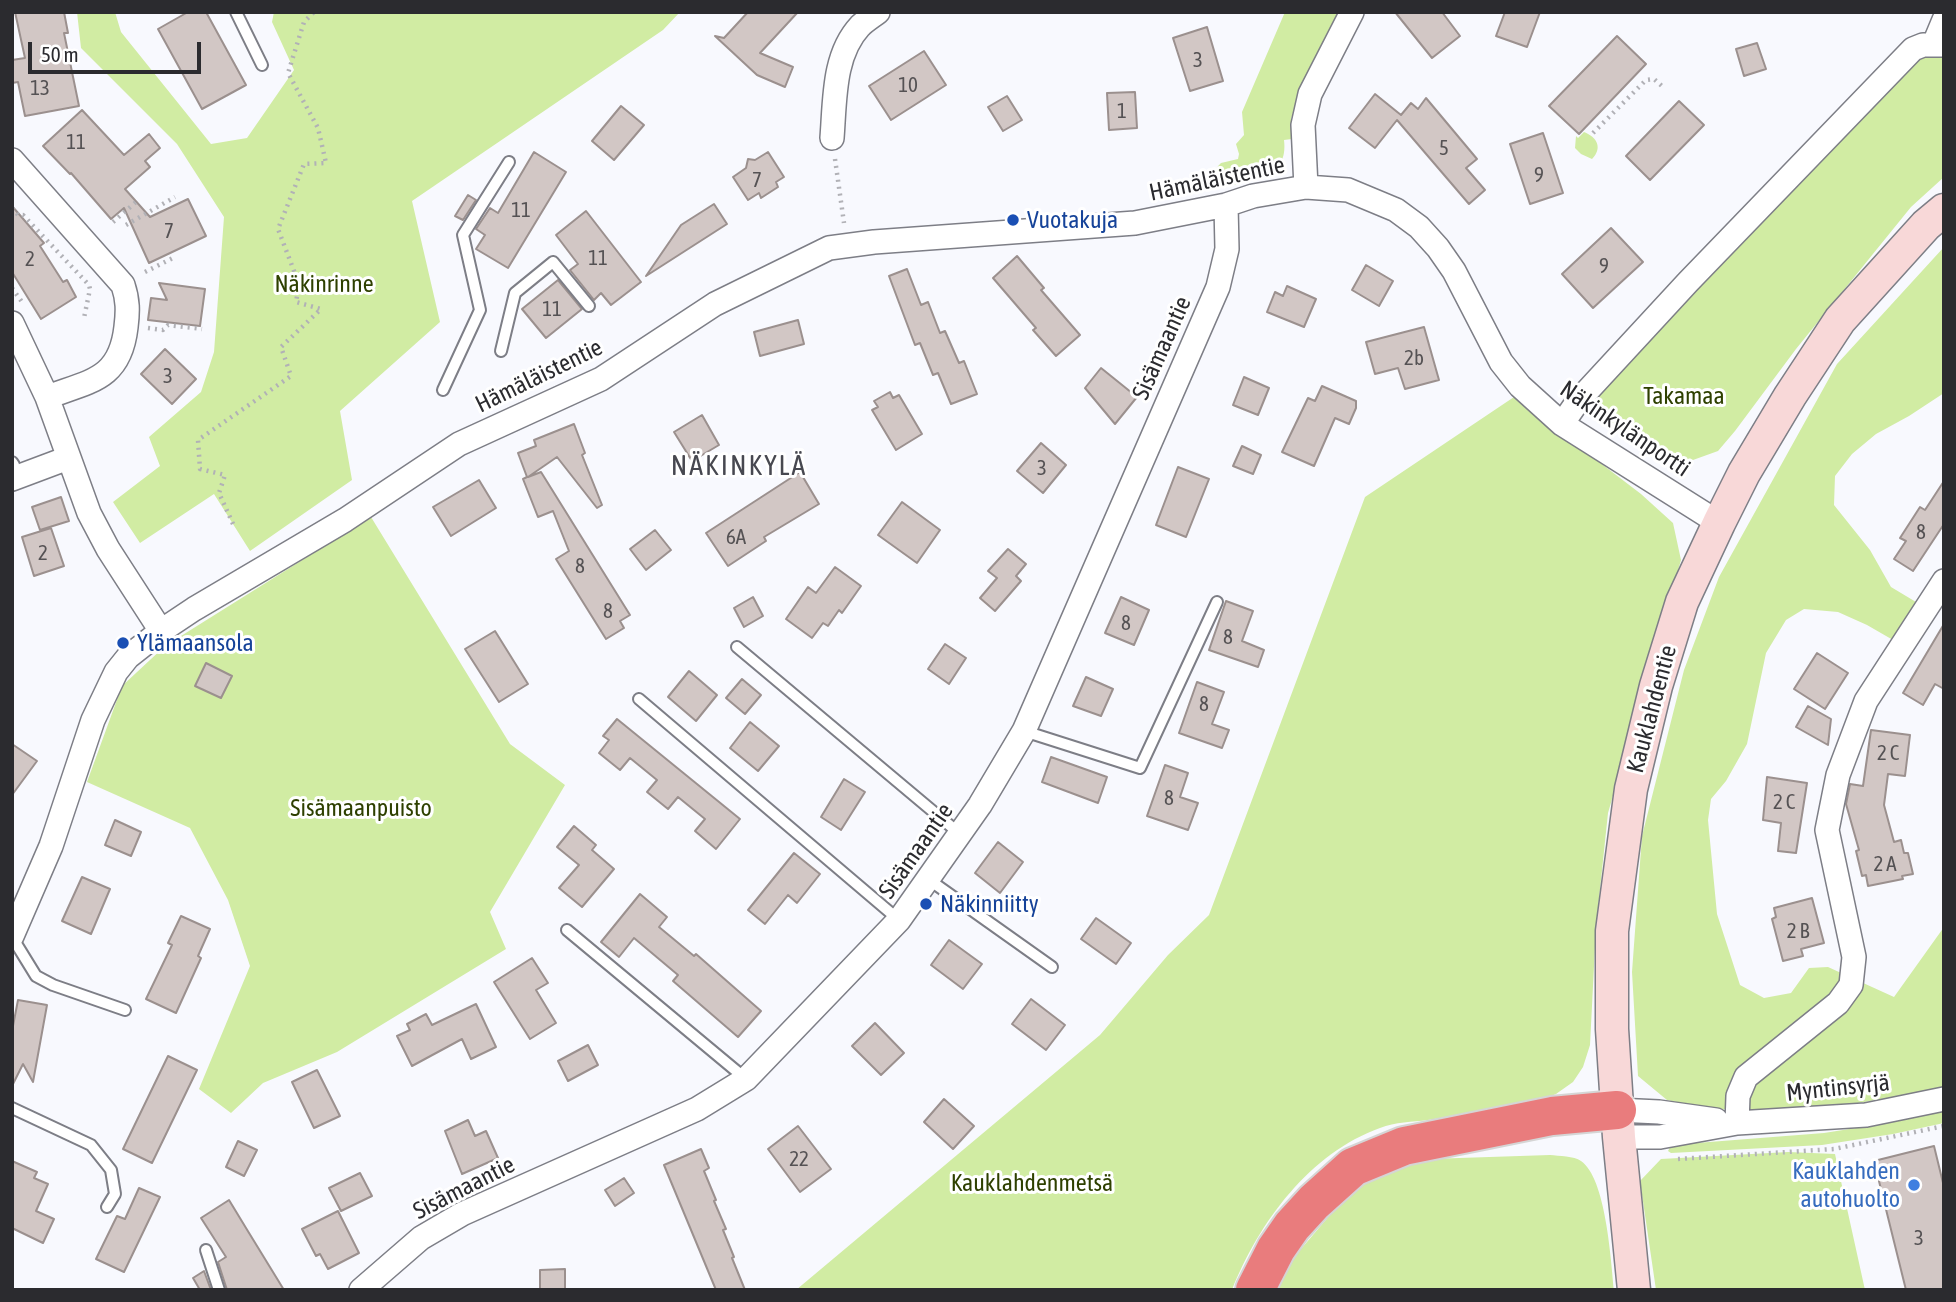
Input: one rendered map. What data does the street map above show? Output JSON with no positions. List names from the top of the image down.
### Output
{
  "streets": {
    "street": [
      "Hämäläistentie",
      "Sisämaantie",
      "Näkinkylänportti",
      "Kauklahdentie",
      "Myntinsyrjä"
    ]
  },
  "crossings": [
    ["Hämäläistentie", "Sisämaantie"],
    ["Hämäläistentie", "Näkinkylänportti"],
    ["Näkinkylänportti", "Kauklahdentie"],
    ["Kauklahdentie", "Myntinsyrjä"]
  ],
  "districts": ["NÄKINKYLÄ"],
  "parks": [
    "Näkinrinne",
    "Takamaa",
    "Sisämaanpuisto",
    "Kauklahdenmetsä"
  ],
  "places": [
    "Vuotakuja",
    "Ylämaansola",
    "Näkinniitty",
    "Kauklahden autohuolto"
  ],
  "house_numbers": [
    "3",
    "10",
    "13",
    "1",
    "11",
    "5",
    "9",
    "7",
    "11",
    "7",
    "11",
    "2",
    "9",
    "11",
    "2b",
    "3",
    "3",
    "8",
    "6A",
    "2",
    "8",
    "8",
    "8",
    "8",
    "8",
    "2 C",
    "8",
    "2 C",
    "2 A",
    "2 B",
    "22",
    "3"
  ],
  "scale_bar": "50 m"
}
